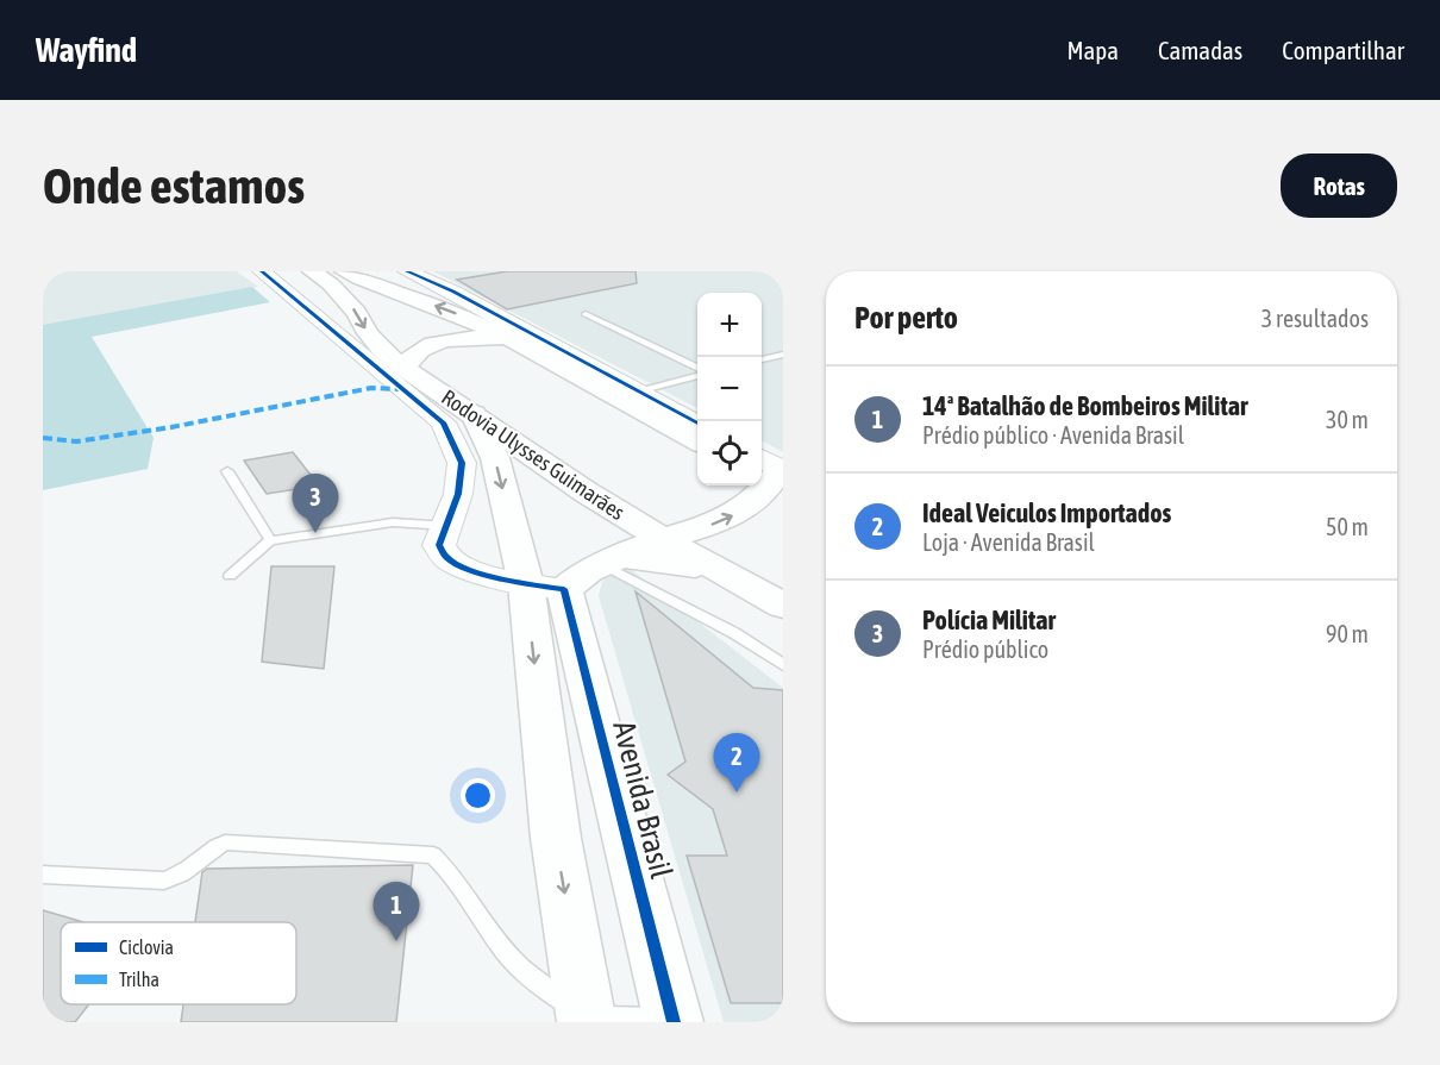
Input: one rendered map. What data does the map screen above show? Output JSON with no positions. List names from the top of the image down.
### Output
{
  "streets": {
    "main road": ["Rodovia Ulysses Guimarães", "Avenida Brasil"]
  },
  "crossings": [
    ["Rodovia Ulysses Guimarães", "Avenida Brasil"]
  ],
  "legend": ["Ciclovia", "Trilha"],
  "page": {
    "header": "Wayfind",
    "nav": ["Mapa", "Camadas", "Compartilhar"],
    "buttons": "Rotas",
    "title": "Onde estamos",
    "heading": ["Por perto", "3 resultados"],
    "map_buttons": ["+", "−"],
    "list": [
      {
        "mark": "1",
        "name": "14ª Batalhão de Bombeiros Militar",
        "note": "Prédio público · Avenida Brasil",
        "value": "30 m"
      },
      {
        "mark": "2",
        "name": "Ideal Veiculos Importados",
        "note": "Loja · Avenida Brasil",
        "value": "50 m"
      },
      {
        "mark": "3",
        "name": "Polícia Militar",
        "note": "Prédio público",
        "value": "90 m"
      }
    ],
    "pins": ["3", "2", "1"]
  }
}
